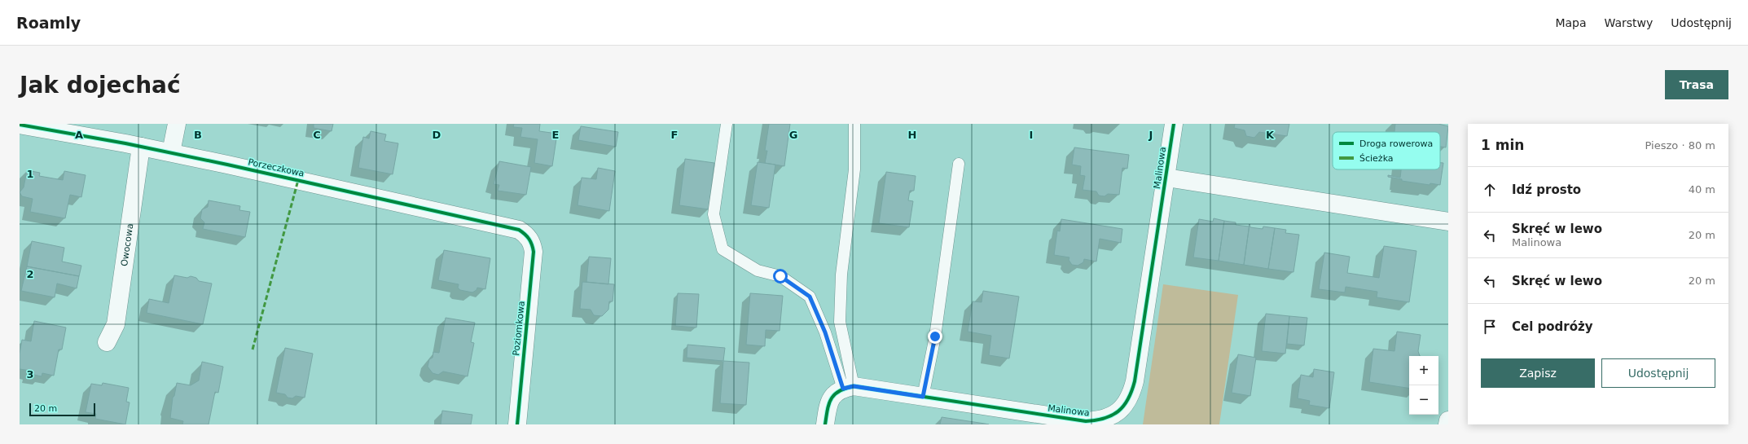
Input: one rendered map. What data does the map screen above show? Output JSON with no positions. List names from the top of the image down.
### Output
{
  "streets": {
    "street": [
      "Porzeczkowa",
      "Malinowa",
      "Owocowa",
      "Poziomkowa"
    ]
  },
  "crossings": [
    ["Porzeczkowa", "Owocowa"],
    ["Porzeczkowa", "Poziomkowa"]
  ],
  "legend": ["Droga rowerowa", "Ścieżka"],
  "scale_bar": "20 m",
  "page": {
    "header": "Roamly",
    "nav": ["Mapa", "Warstwy", "Udostępnij"],
    "buttons": [
      "Trasa",
      ["Zapisz", "Udostępnij"]
    ],
    "title": "Jak dojechać",
    "heading": ["1 min", "Pieszo · 80 m"],
    "list": [
      ["Idź prosto", "40 m"],
      ["Skręć w lewo", "Malinowa", "20 m"],
      ["Skręć w lewo", "20 m"],
      "Cel podróży"
    ],
    "map_buttons": ["+", "−"],
    "scale": "20 m"
  },
  "grid": {
    "columns": [
      "A",
      "B",
      "C",
      "D",
      "E",
      "F",
      "G",
      "H",
      "I",
      "J",
      "K"
    ],
    "rows": ["1", "2", "3"]
  }
}
